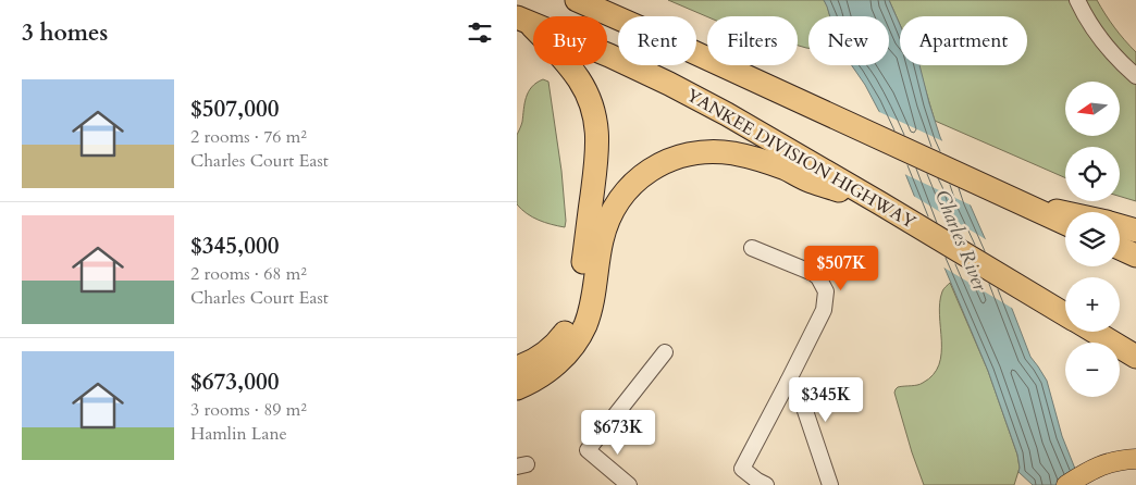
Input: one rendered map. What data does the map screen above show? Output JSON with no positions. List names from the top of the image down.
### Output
{
  "streets": {
    "highway": ["YANKEE DIVISION HIGHWAY"]
  },
  "water": ["Charles River"],
  "north": "left",
  "page": {
    "heading": "3 homes",
    "chip": [
      "Buy",
      "Rent",
      "Filters",
      "New",
      "Apartment"
    ],
    "list": [
      {
        "name": "$507,000",
        "note": "2 rooms · 76 m² · Charles Court East"
      },
      {
        "name": "$345,000",
        "note": "2 rooms · 68 m² · Charles Court East"
      },
      {
        "name": "$673,000",
        "note": "3 rooms · 89 m² · Hamlin Lane"
      }
    ],
    "map_buttons": ["+", "−"],
    "price": ["$507K", "$345K", "$673K"]
  }
}
